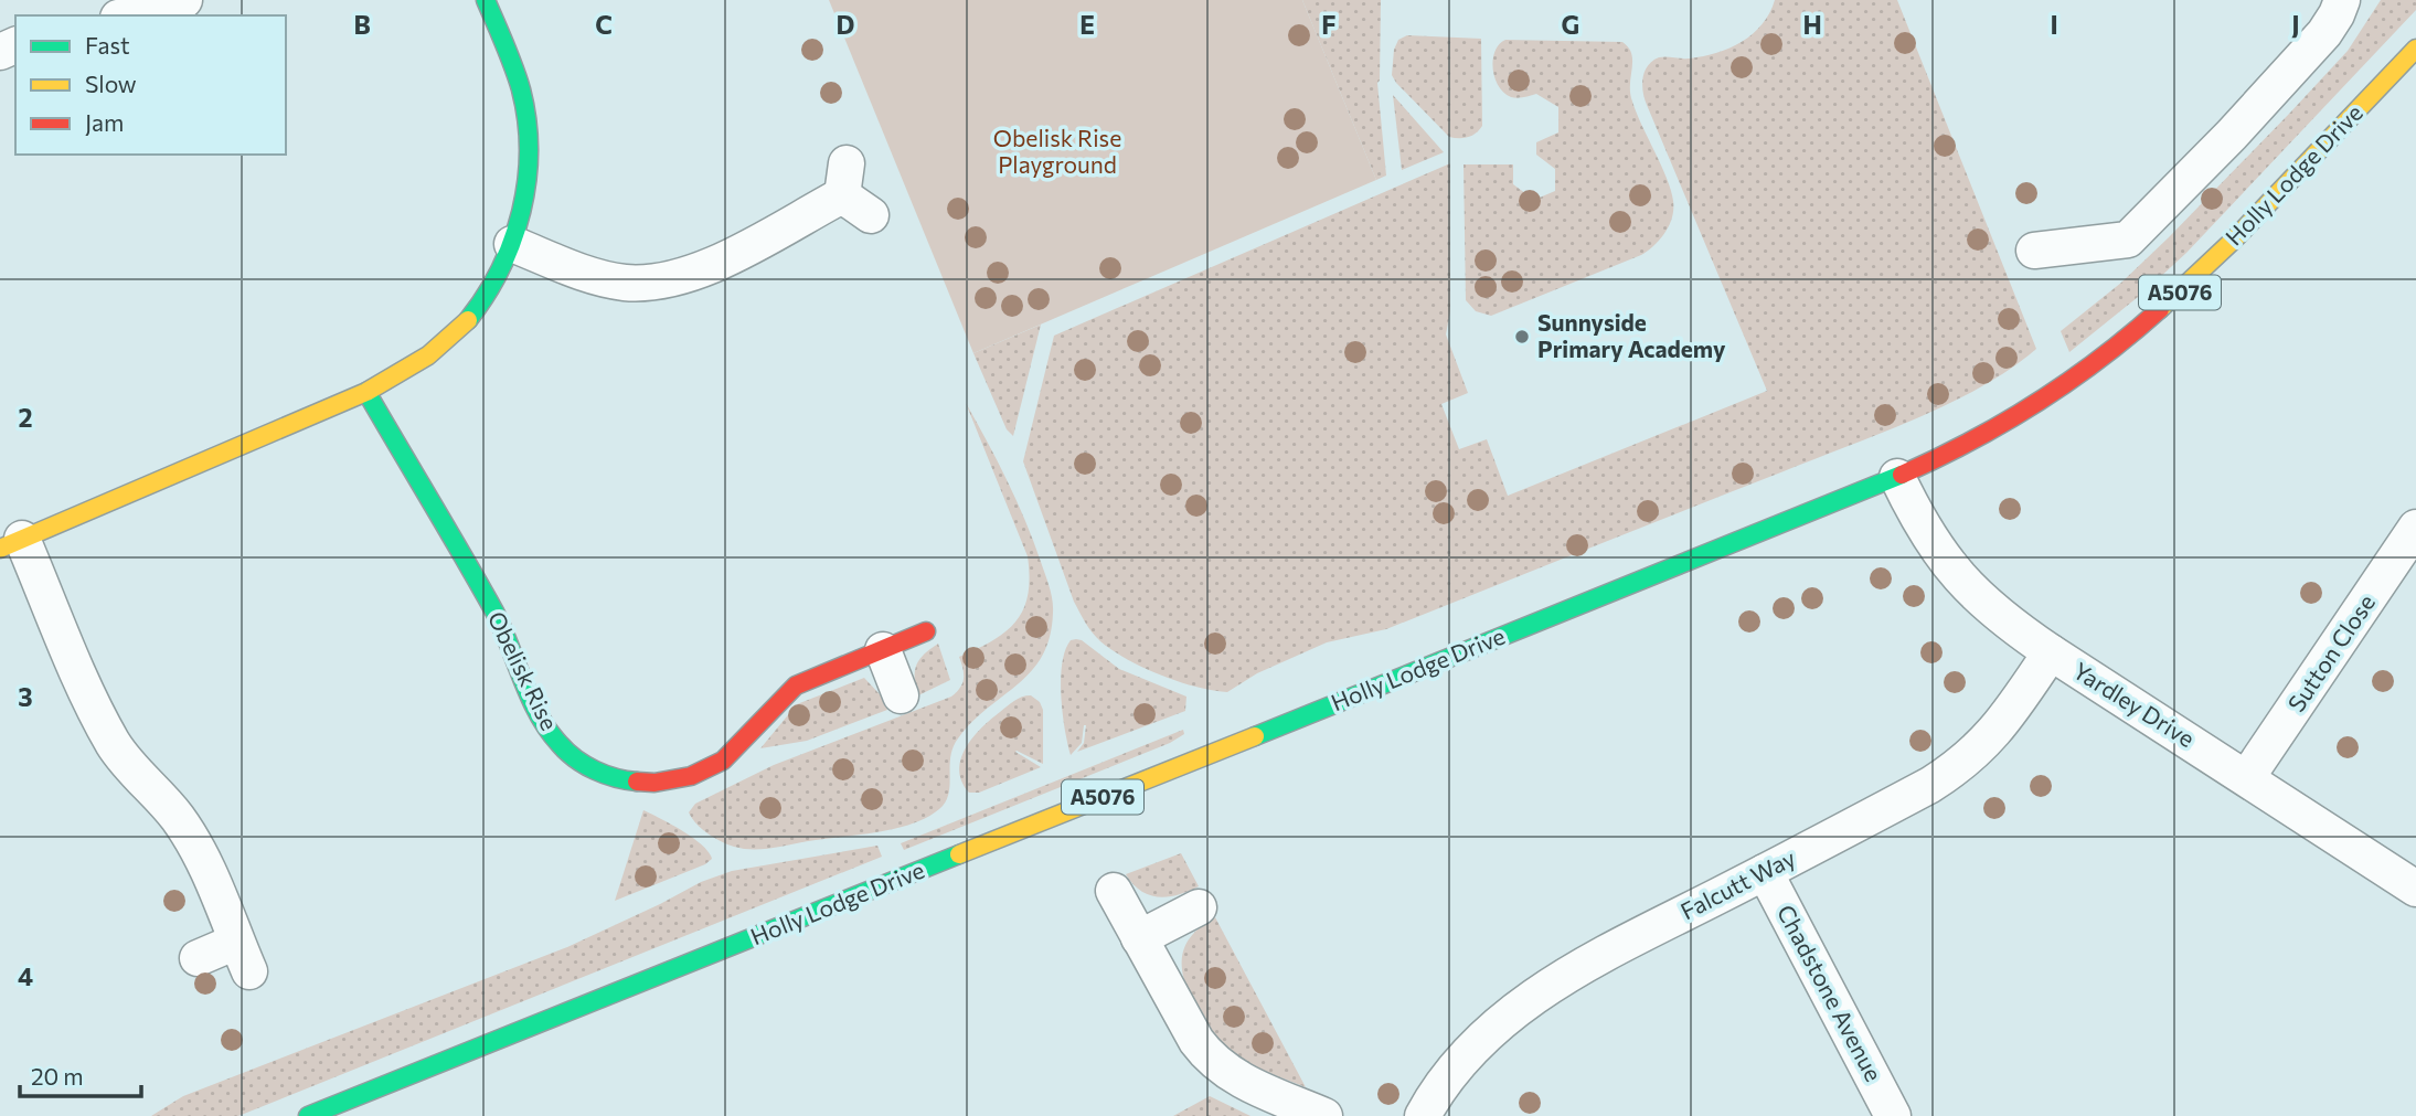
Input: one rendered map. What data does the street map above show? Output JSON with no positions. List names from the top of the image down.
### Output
{
  "streets": {
    "main road": ["Holly Lodge Drive", "A5076", "Obelisk Rise"],
    "street": [
      "Sutton Close",
      "Yardley Drive",
      "Falcutt Way",
      "Chadstone Avenue"
    ]
  },
  "crossings": [
    ["Holly Lodge Drive", "Yardley Drive"],
    ["Sutton Close", "Yardley Drive"],
    ["Yardley Drive", "Falcutt Way"],
    ["Falcutt Way", "Chadstone Avenue"]
  ],
  "parks": ["Obelisk Rise Playground"],
  "places": ["Sunnyside Primary Academy"],
  "legend": ["Fast", "Slow", "Jam"],
  "scale_bar": "20 m",
  "grid": {
    "columns": [
      "B",
      "C",
      "D",
      "E",
      "F",
      "G",
      "H",
      "I",
      "J"
    ],
    "rows": ["2", "3", "4"]
  }
}
